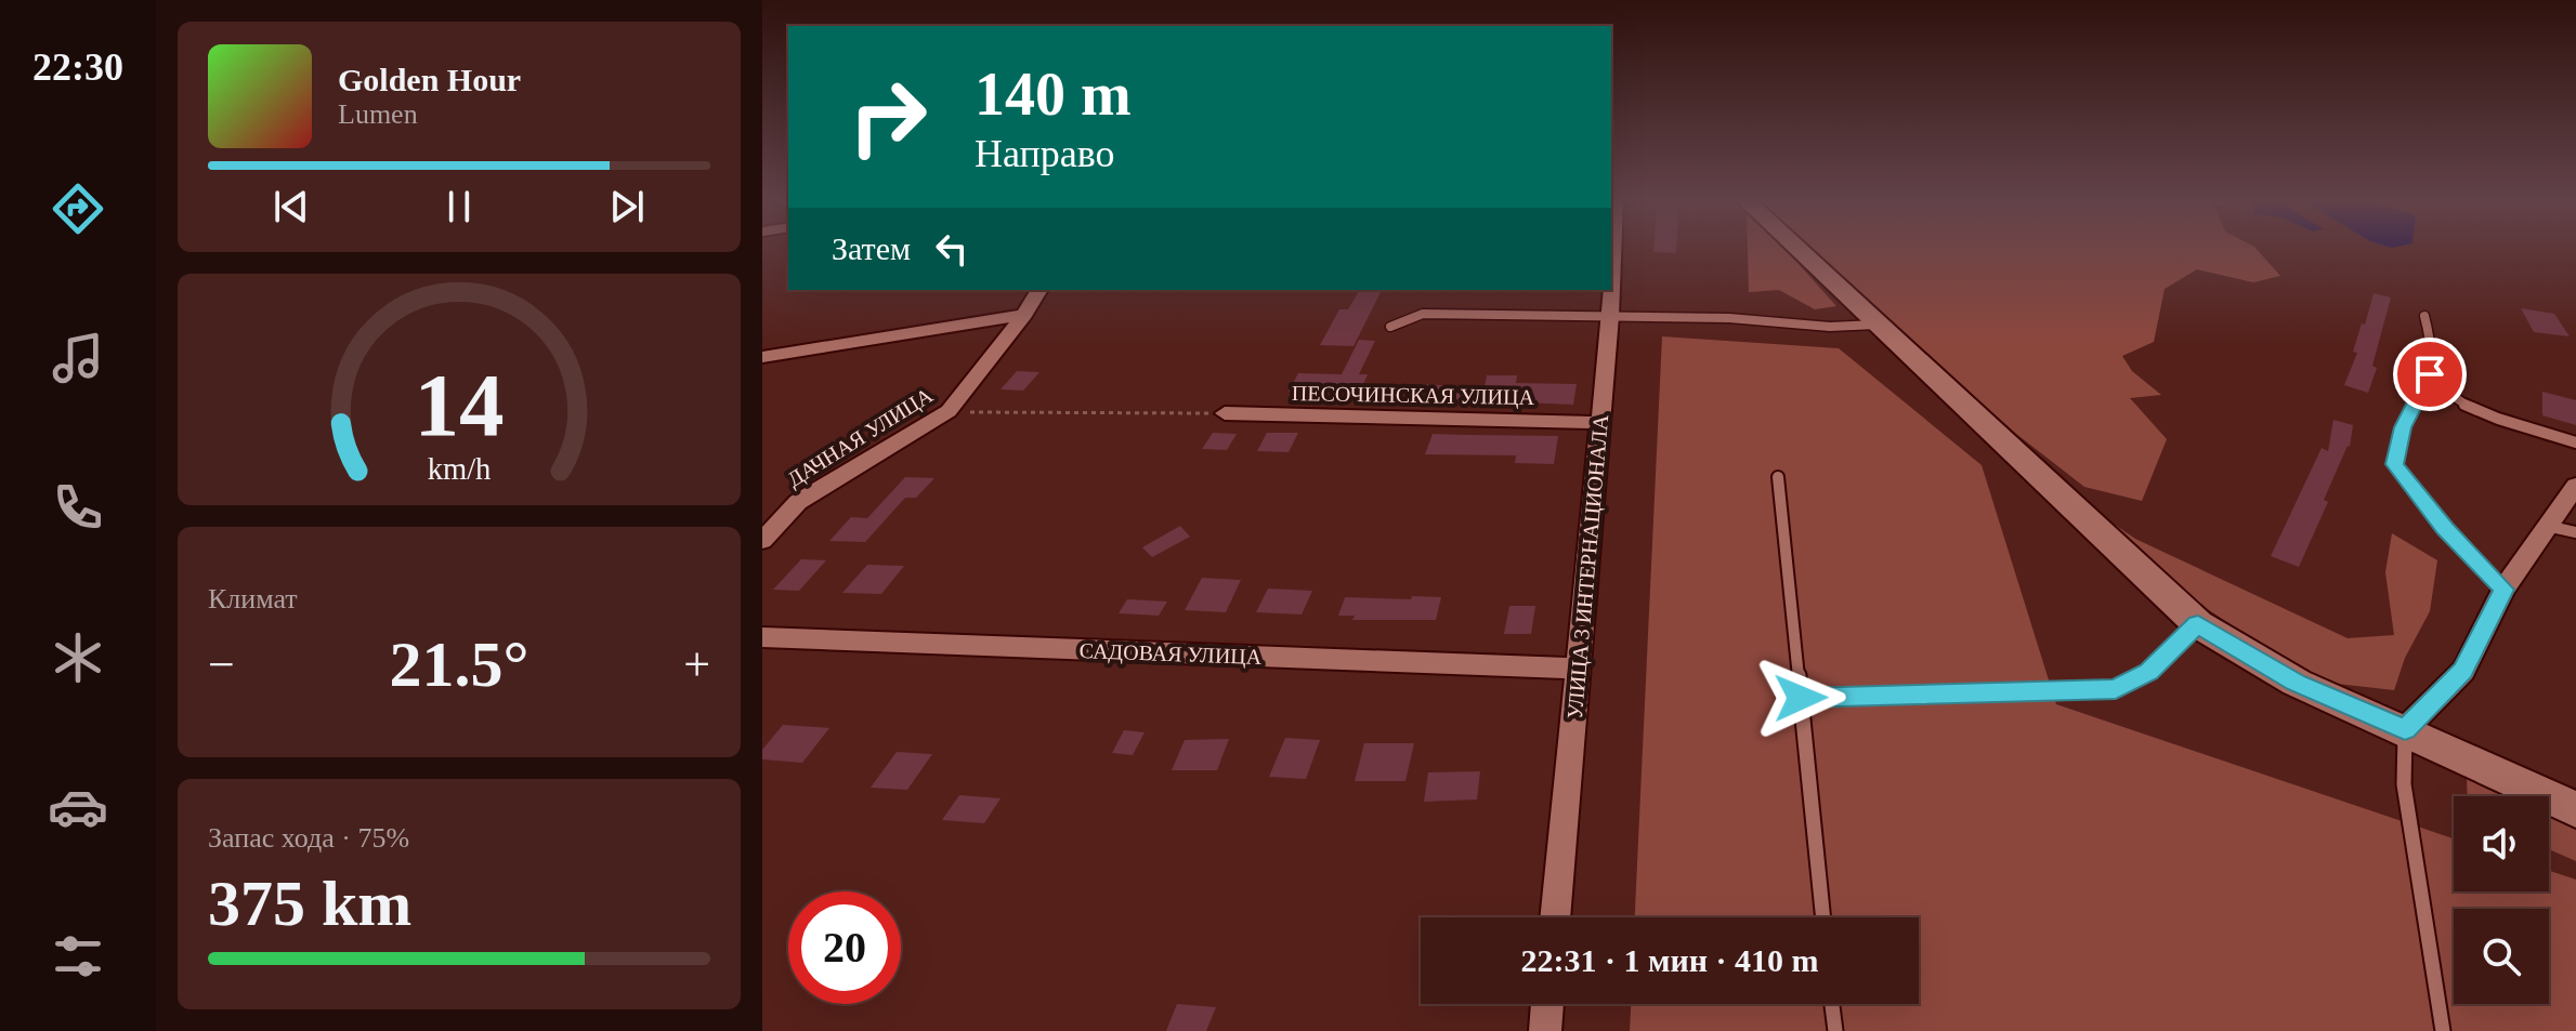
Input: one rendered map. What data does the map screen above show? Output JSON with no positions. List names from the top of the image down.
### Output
{
  "streets": {
    "street": [
      "ПЕСОЧИНСКАЯ УЛИЦА",
      "ДАЧНАЯ УЛИЦА",
      "УЛИЦА 3 ИНТЕРНАЦИОНАЛА",
      "САДОВАЯ УЛИЦА"
    ]
  },
  "crossings": [
    ["ПЕСОЧИНСКАЯ УЛИЦА", "УЛИЦА 3 ИНТЕРНАЦИОНАЛА"],
    ["УЛИЦА 3 ИНТЕРНАЦИОНАЛА", "САДОВАЯ УЛИЦА"]
  ],
  "page": {
    "tabs": "22:30",
    "turn": ["140 m", "Направо"],
    "song": ["Golden Hour", "Lumen"],
    "then": "Затем",
    "tile": [
      "Климат",
      ["Запас хода · 75%", "375 km"]
    ],
    "heat": ["−", "21.5°", "+"],
    "limit": "20",
    "trip": "22:31 · 1 мин · 410 m",
    "gauge": ["14", "km/h"]
  }
}
